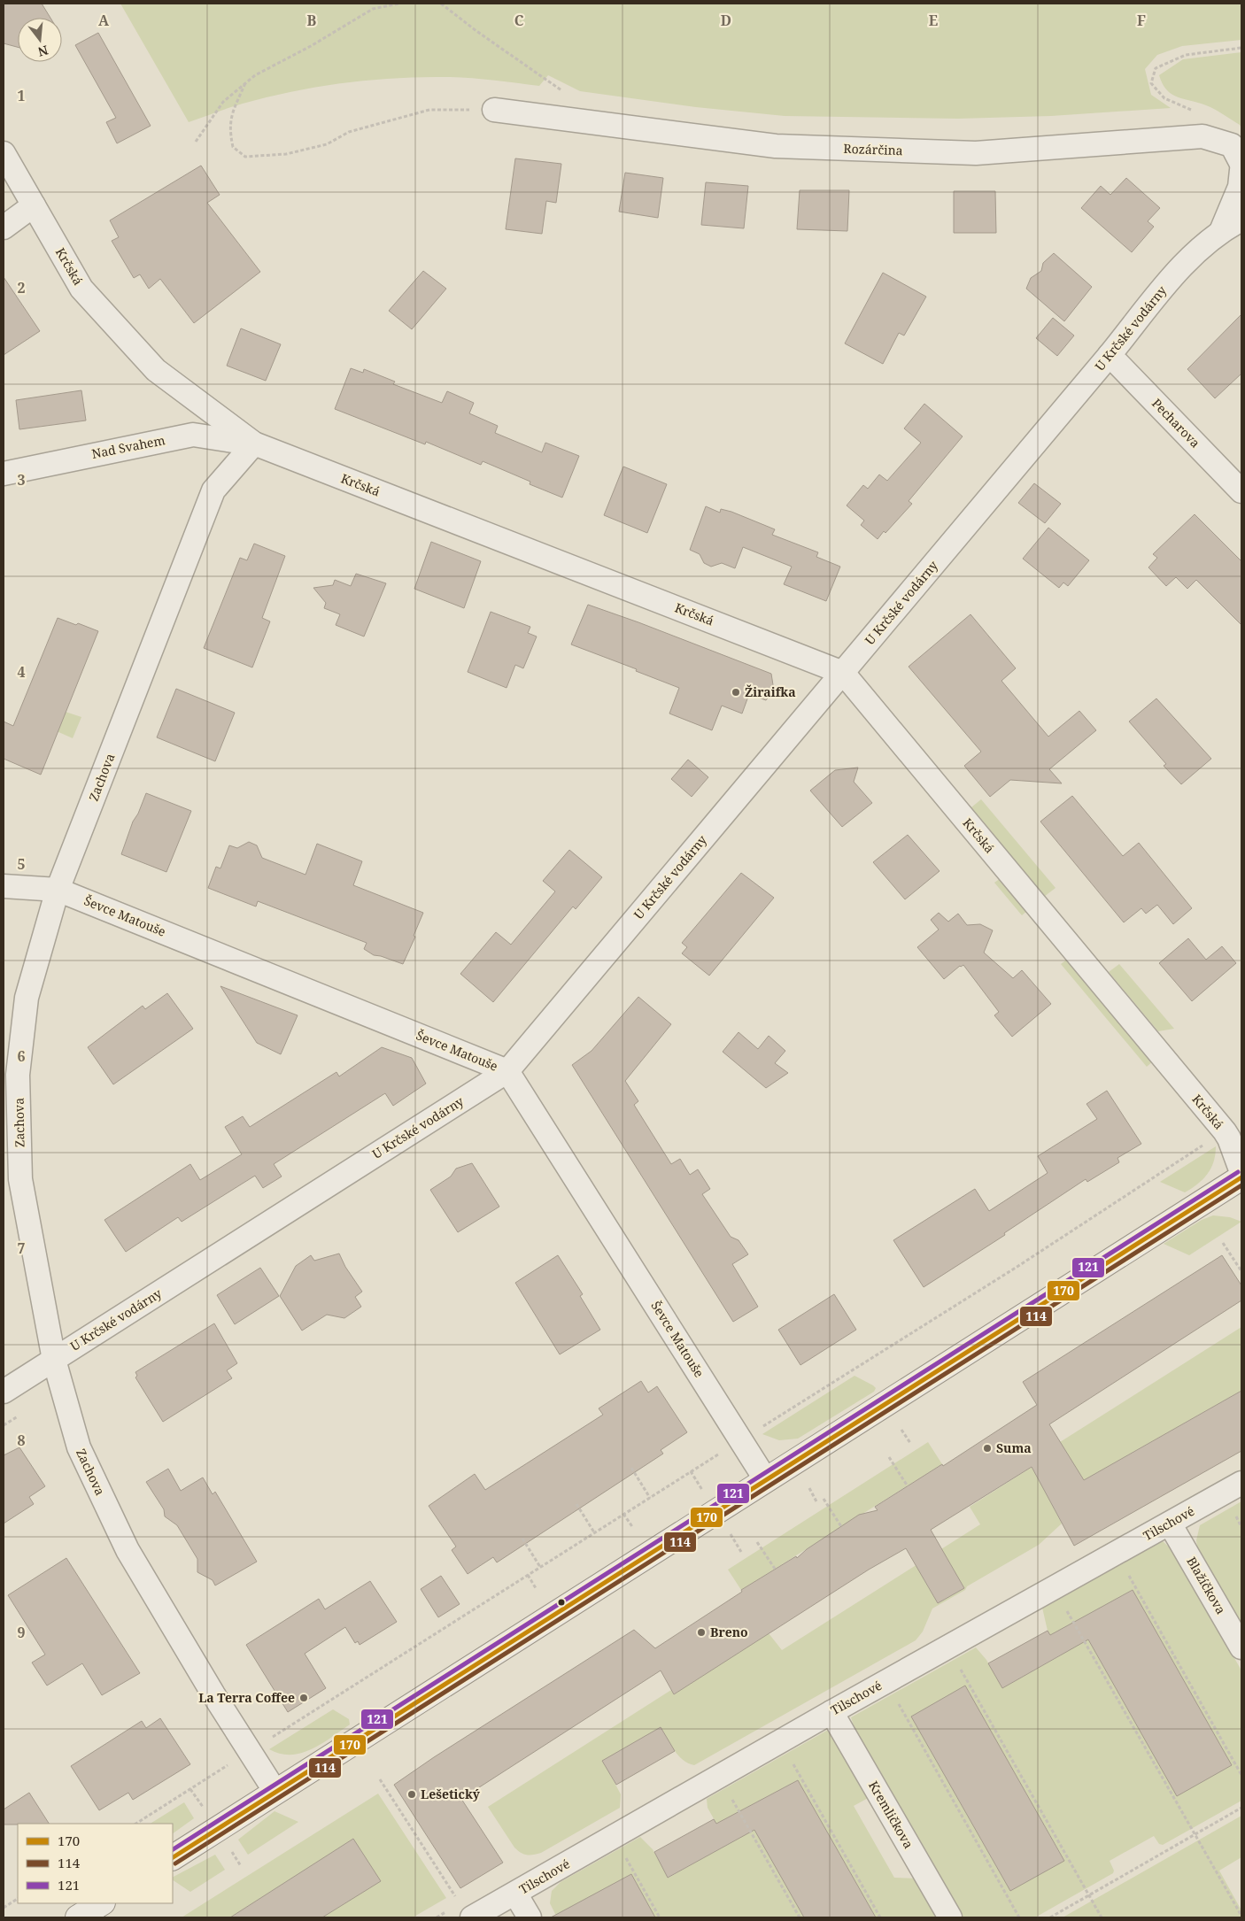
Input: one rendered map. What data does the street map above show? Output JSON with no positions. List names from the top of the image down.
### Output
{
  "streets": {
    "street": [
      "Rozárčina",
      "Krčská",
      "U Krčské vodárny",
      "Pecharova",
      "Nad Svahem",
      "Zachova",
      "Ševce Matouše",
      "Tilschové",
      "Blažíčkova",
      "Kremličkova"
    ]
  },
  "crossings": [
    ["Krčská", "U Krčské vodárny"],
    ["Krčská", "Nad Svahem"],
    ["Krčská", "Zachova"],
    ["U Krčské vodárny", "Pecharova"],
    ["U Krčské vodárny", "Zachova"],
    ["U Krčské vodárny", "Ševce Matouše"],
    ["Nad Svahem", "Zachova"],
    ["Zachova", "Ševce Matouše"],
    ["Tilschové", "Blažíčkova"],
    ["Tilschové", "Kremličkova"]
  ],
  "places": [
    "Žiraifka",
    "Suma",
    "Breno",
    "La Terra Coffee",
    "Lešetický"
  ],
  "lines": ["transit line 121", "transit line 170", "transit line 114"],
  "legend": ["170", "114", "121"],
  "north": "bottom",
  "grid": {
    "columns": [
      "A",
      "B",
      "C",
      "D",
      "E",
      "F"
    ],
    "rows": [
      "1",
      "2",
      "3",
      "4",
      "5",
      "6",
      "7",
      "8",
      "9"
    ]
  }
}
